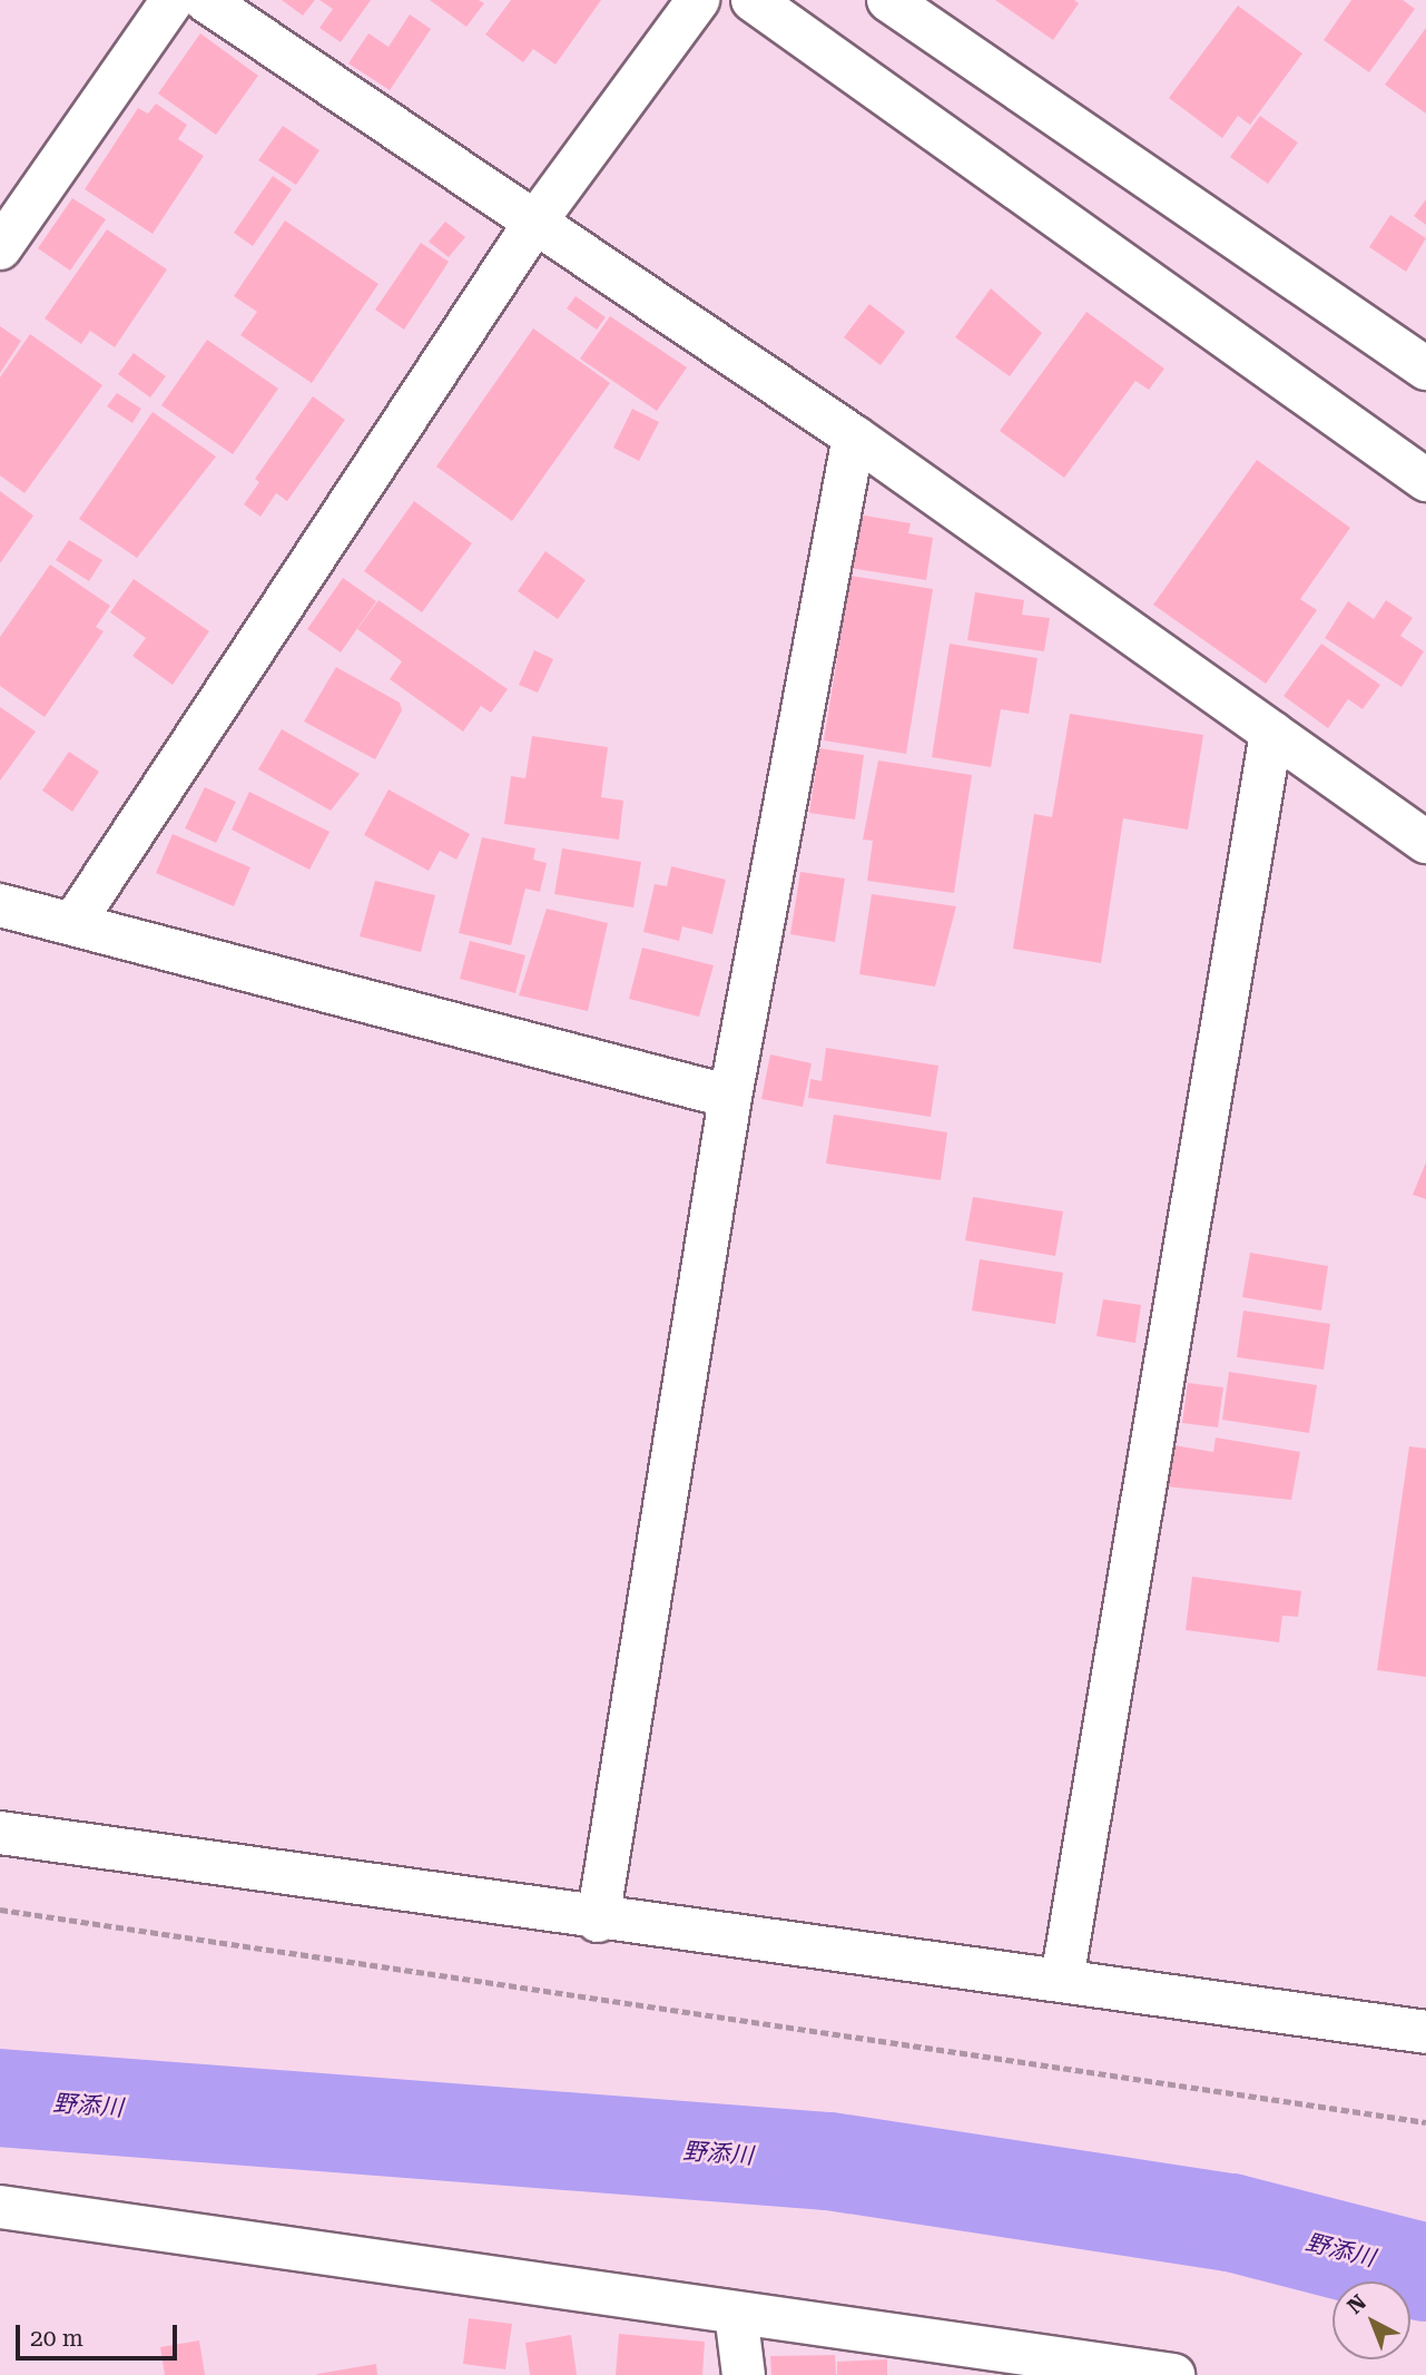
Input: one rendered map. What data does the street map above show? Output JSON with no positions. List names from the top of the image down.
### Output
{
  "water": ["野添川"],
  "scale_bar": "20 m",
  "north": "top left"
}
